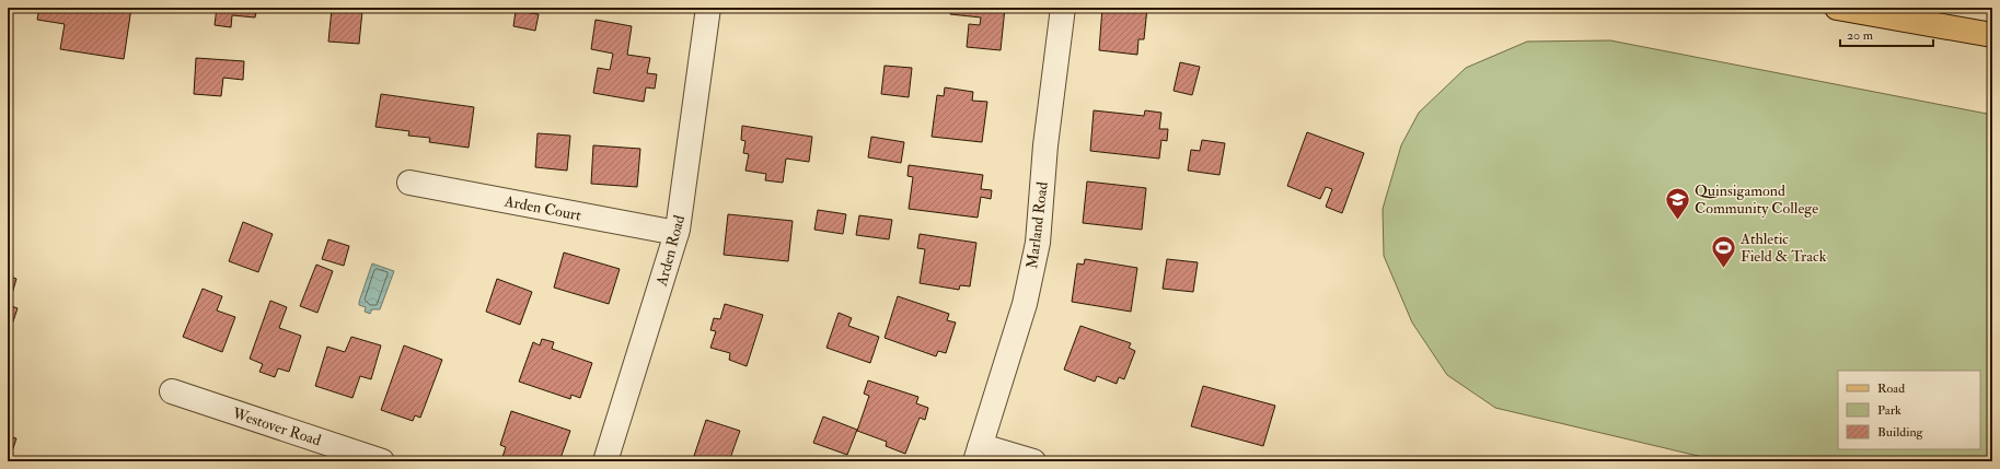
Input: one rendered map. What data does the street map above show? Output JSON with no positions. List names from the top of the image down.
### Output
{
  "streets": {
    "street": [
      "Arden Court",
      "Marland Road",
      "Arden Road",
      "Westover Road"
    ]
  },
  "crossings": [
    ["Arden Court", "Arden Road"]
  ],
  "places": {
    "school or university": ["Quinsigamond Community College"],
    "sports": ["Athletic Field & Track"]
  },
  "legend": ["Road", "Park", "Building"],
  "scale_bar": "20 m"
}
